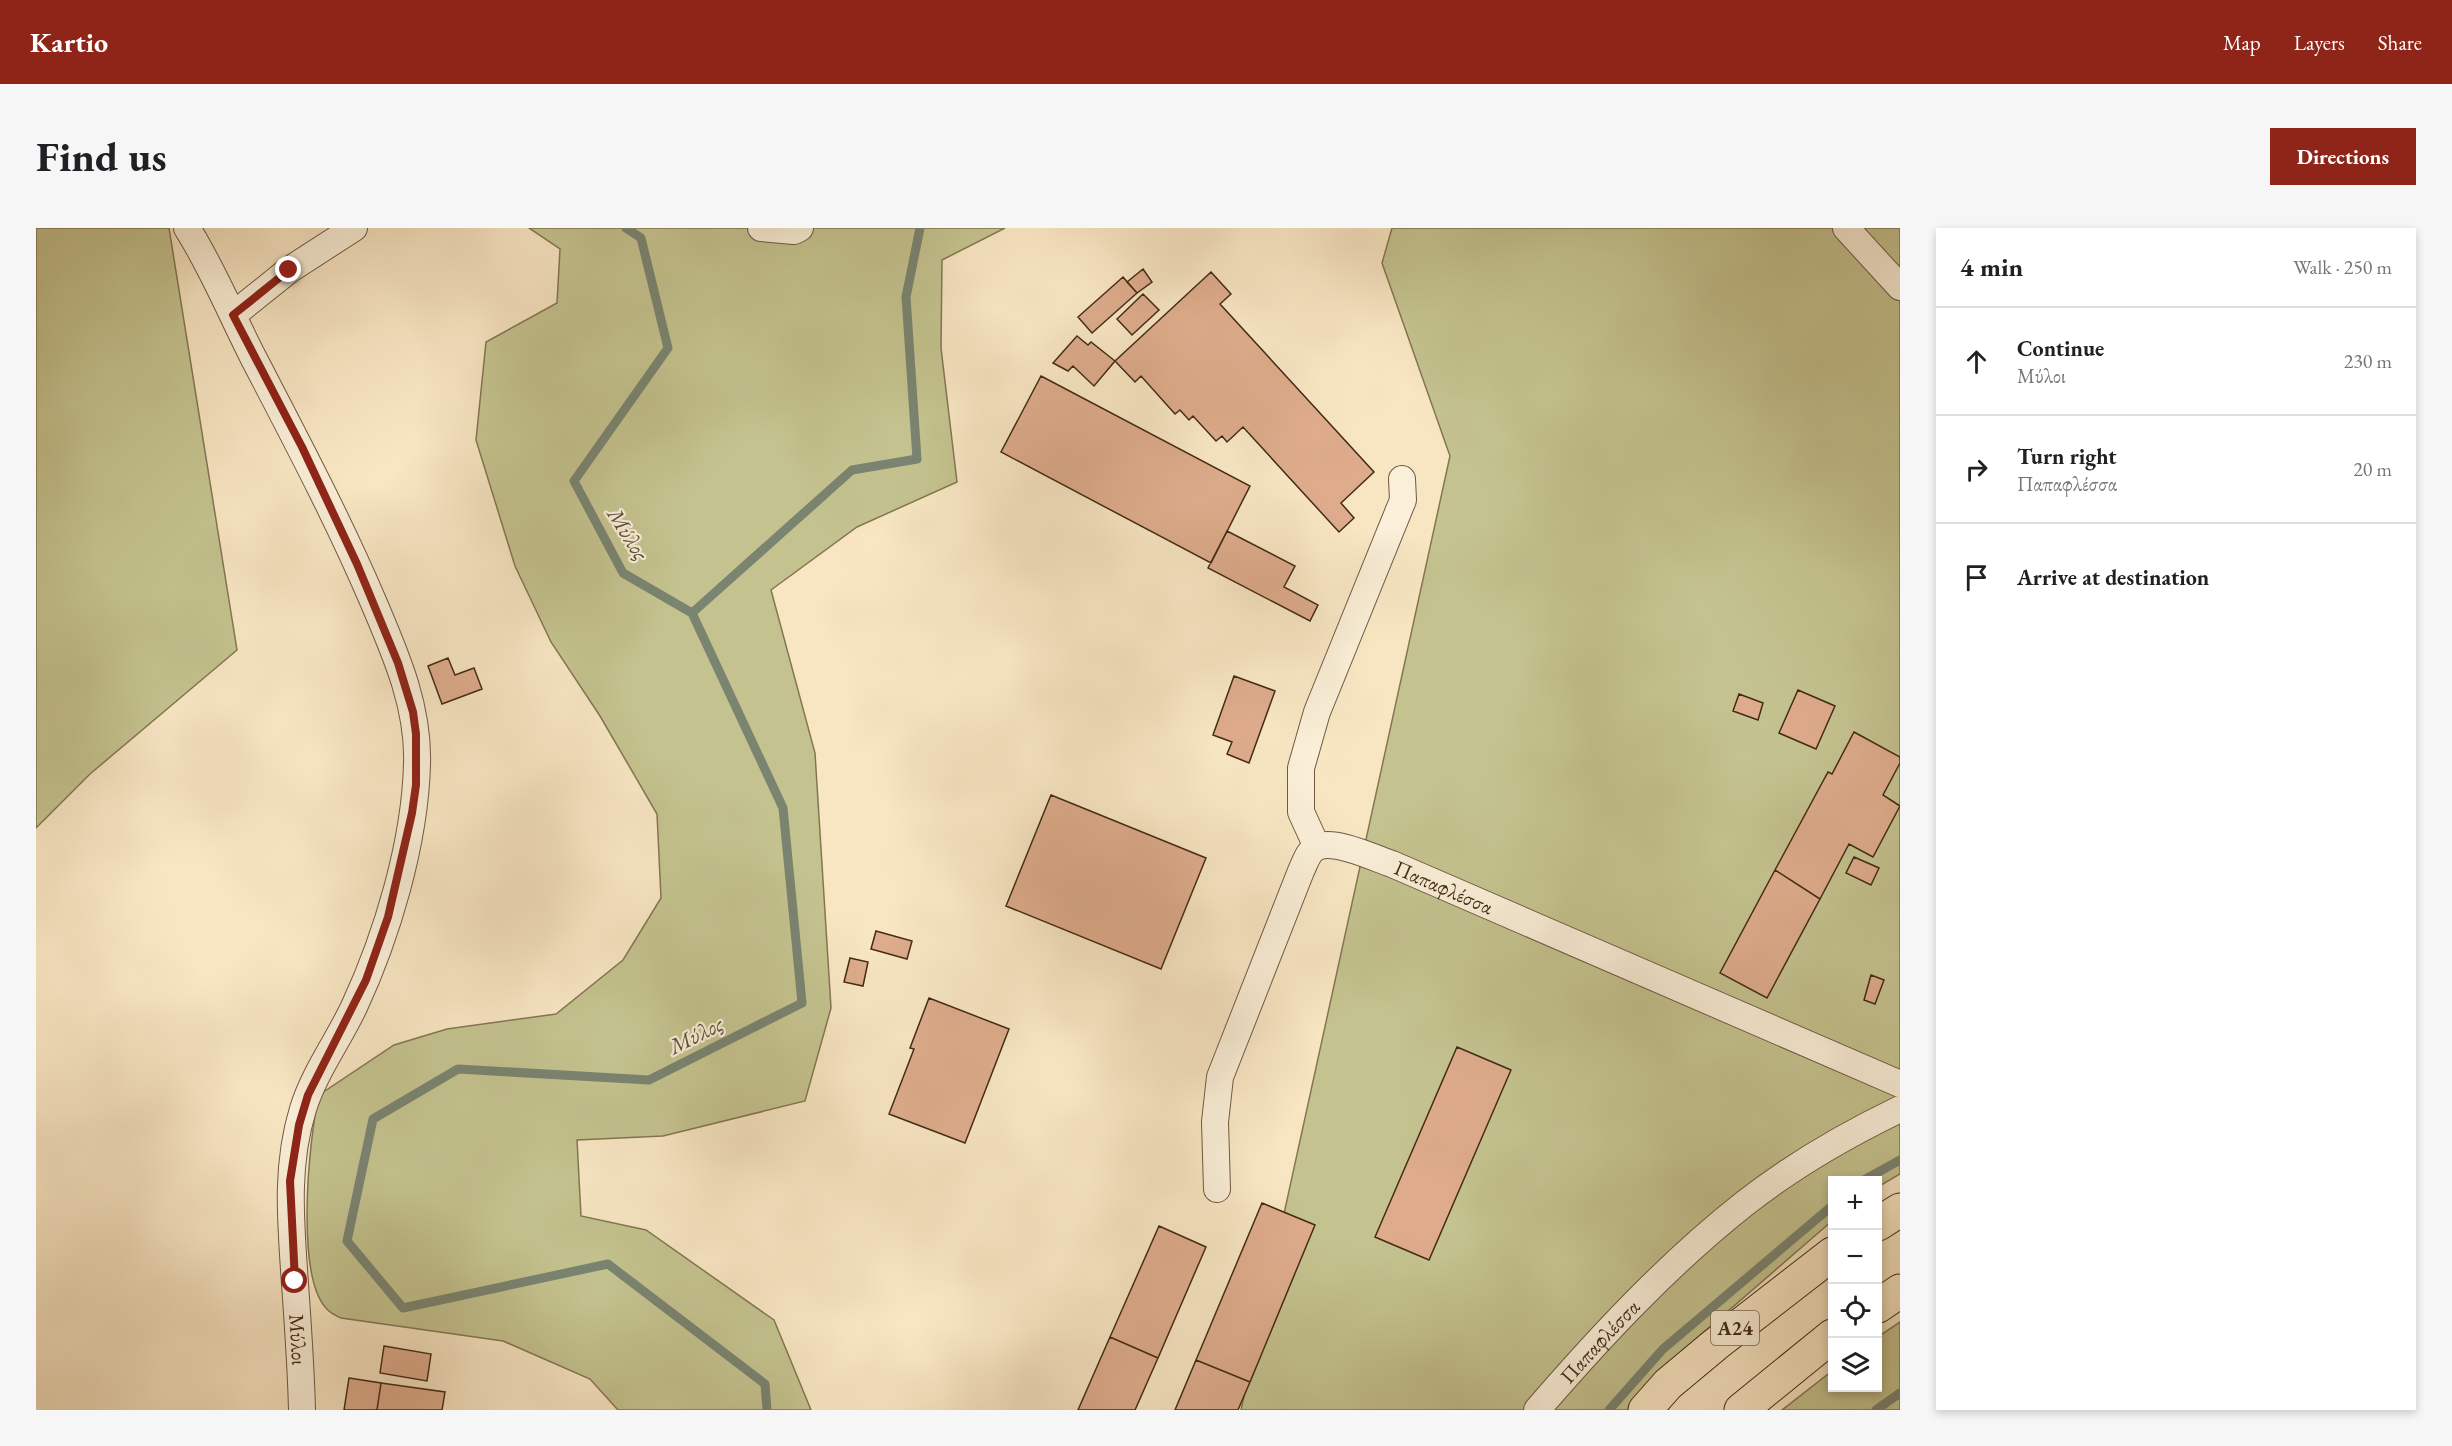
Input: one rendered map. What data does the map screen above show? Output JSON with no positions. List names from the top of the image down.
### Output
{
  "streets": {
    "highway": ["Α24"],
    "street": ["Παπαφλέσσα", "Μύλοι"]
  },
  "water": ["Μύλος"],
  "page": {
    "header": "Kartio",
    "nav": ["Map", "Layers", "Share"],
    "buttons": "Directions",
    "title": "Find us",
    "heading": ["4 min", "Walk · 250 m"],
    "list": [
      ["Continue", "Μύλοι", "230 m"],
      ["Turn right", "Παπαφλέσσα", "20 m"],
      "Arrive at destination"
    ],
    "map_buttons": ["+", "−"]
  }
}
